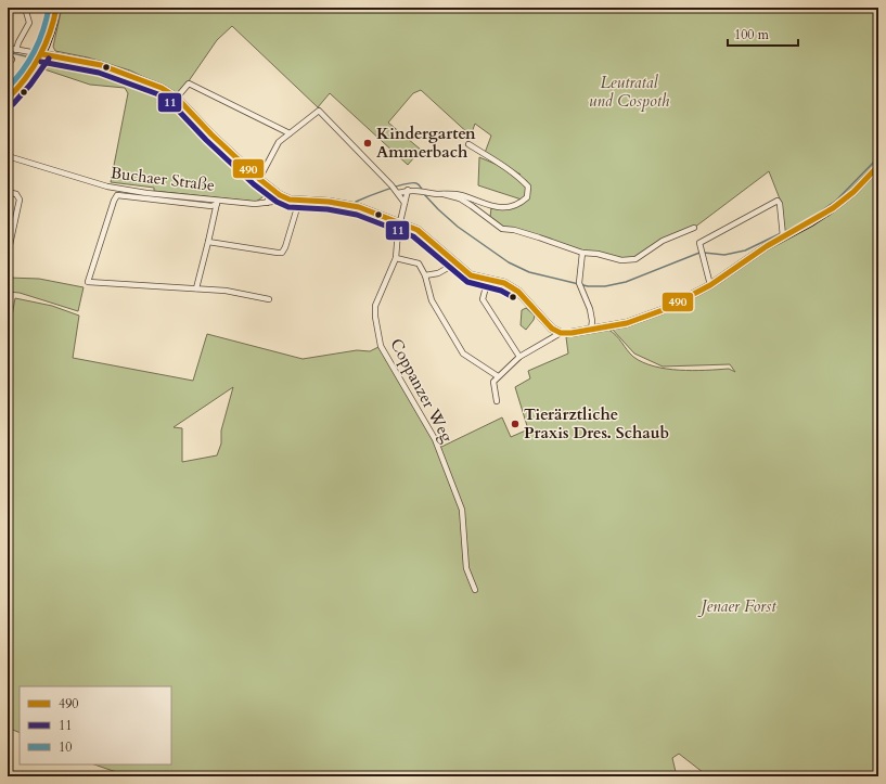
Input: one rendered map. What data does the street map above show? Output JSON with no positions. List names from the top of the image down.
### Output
{
  "streets": {
    "street": ["Buchaer Straße", "Coppanzer Weg"]
  },
  "parks": ["Leutratal und Cospoth", "Jenaer Forst"],
  "places": ["Kindergarten Ammerbach", "Tierärztliche Praxis Dres. Schaub"],
  "lines": ["transit line 490", "transit line 10", "transit line 11"],
  "legend": ["490", "11", "10"],
  "scale_bar": "100 m"
}
